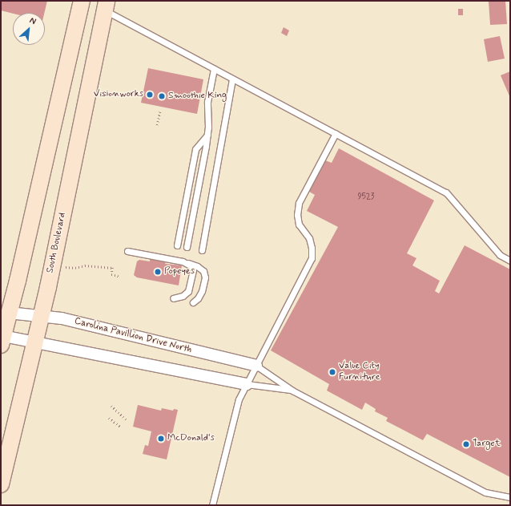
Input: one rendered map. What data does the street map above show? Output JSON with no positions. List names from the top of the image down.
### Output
{
  "streets": {
    "main road": ["South Boulevard"],
    "street": ["Carolina Pavillion Drive North"]
  },
  "crossings": [
    ["South Boulevard", "Carolina Pavillion Drive North"]
  ],
  "places": [
    "Visionworks",
    "Smoothie King",
    "Popeyes",
    "Value City Furniture",
    "McDonald's",
    "Target"
  ],
  "house_numbers": ["9523"],
  "north": "top right"
}
